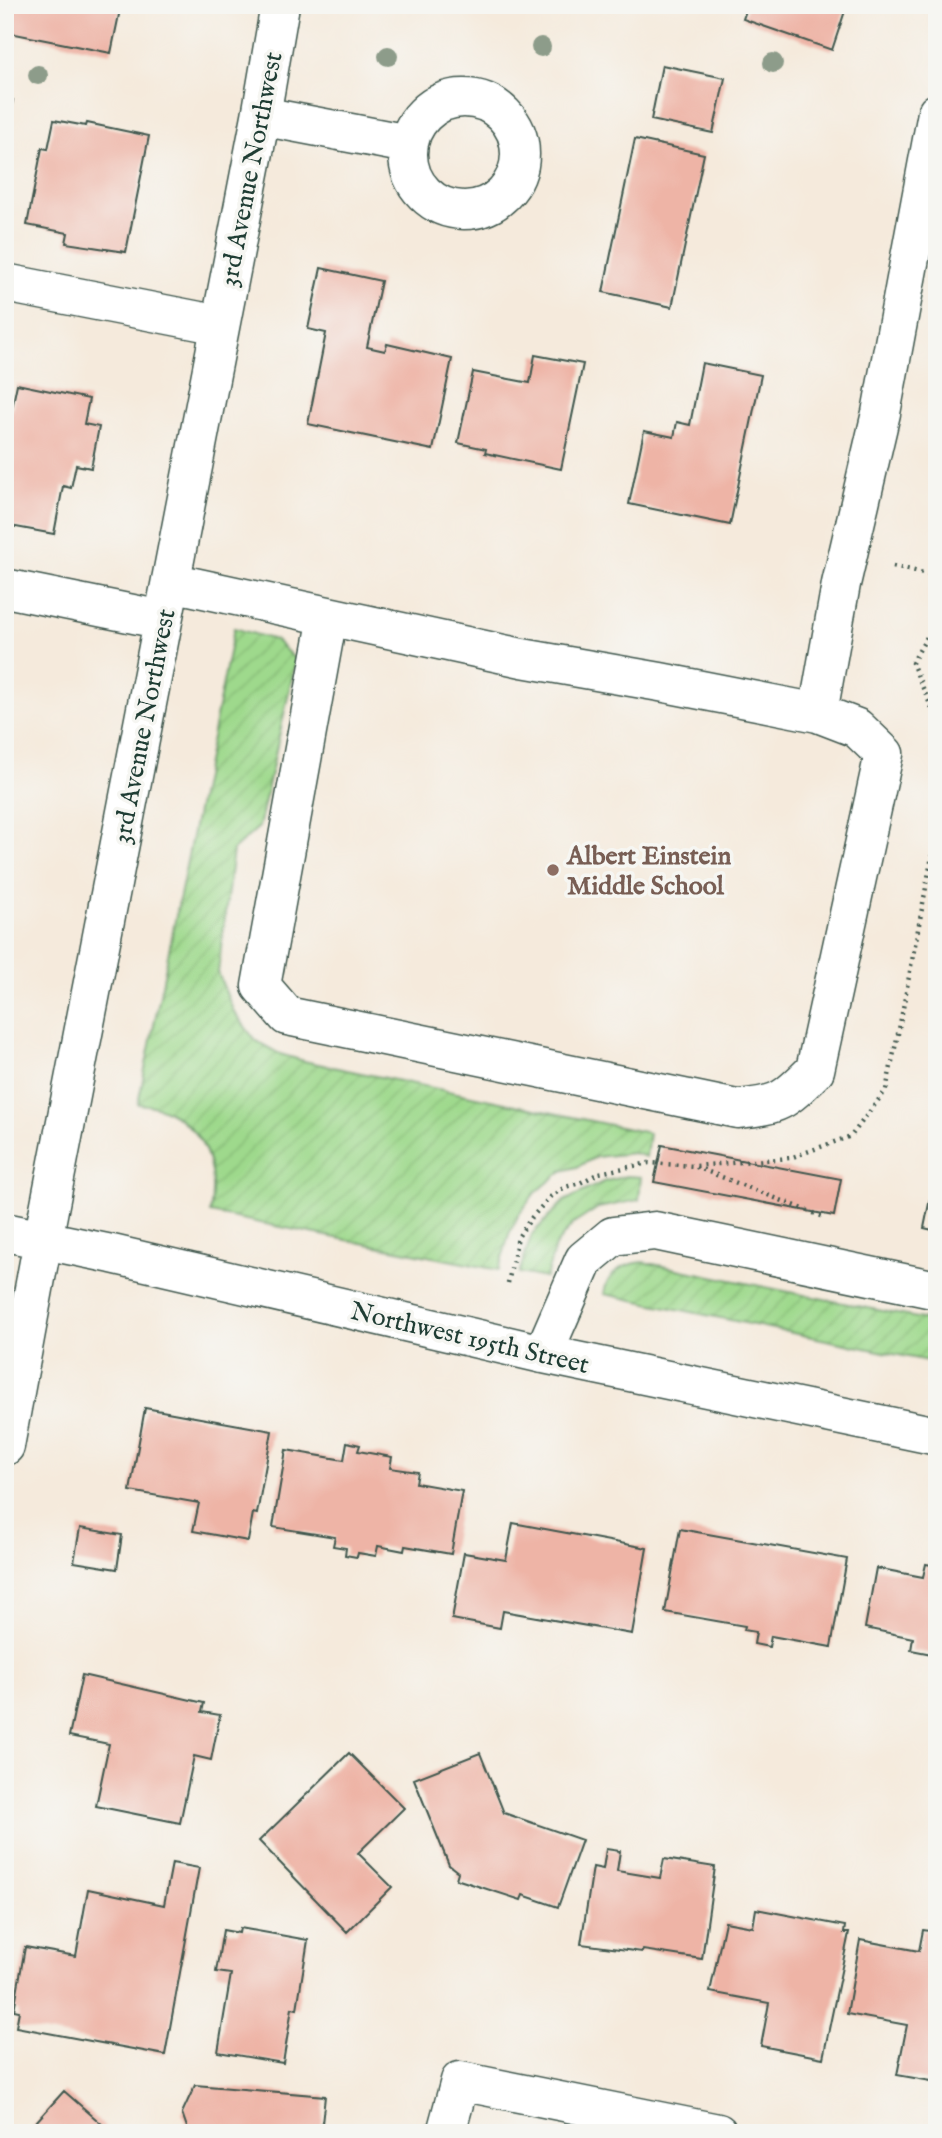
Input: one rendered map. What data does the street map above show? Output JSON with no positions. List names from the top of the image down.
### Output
{
  "streets": {
    "street": ["3rd Avenue Northwest", "Northwest 195th Street"]
  },
  "crossings": [
    ["3rd Avenue Northwest", "Northwest 195th Street"]
  ],
  "places": ["Albert Einstein Middle School"]
}
